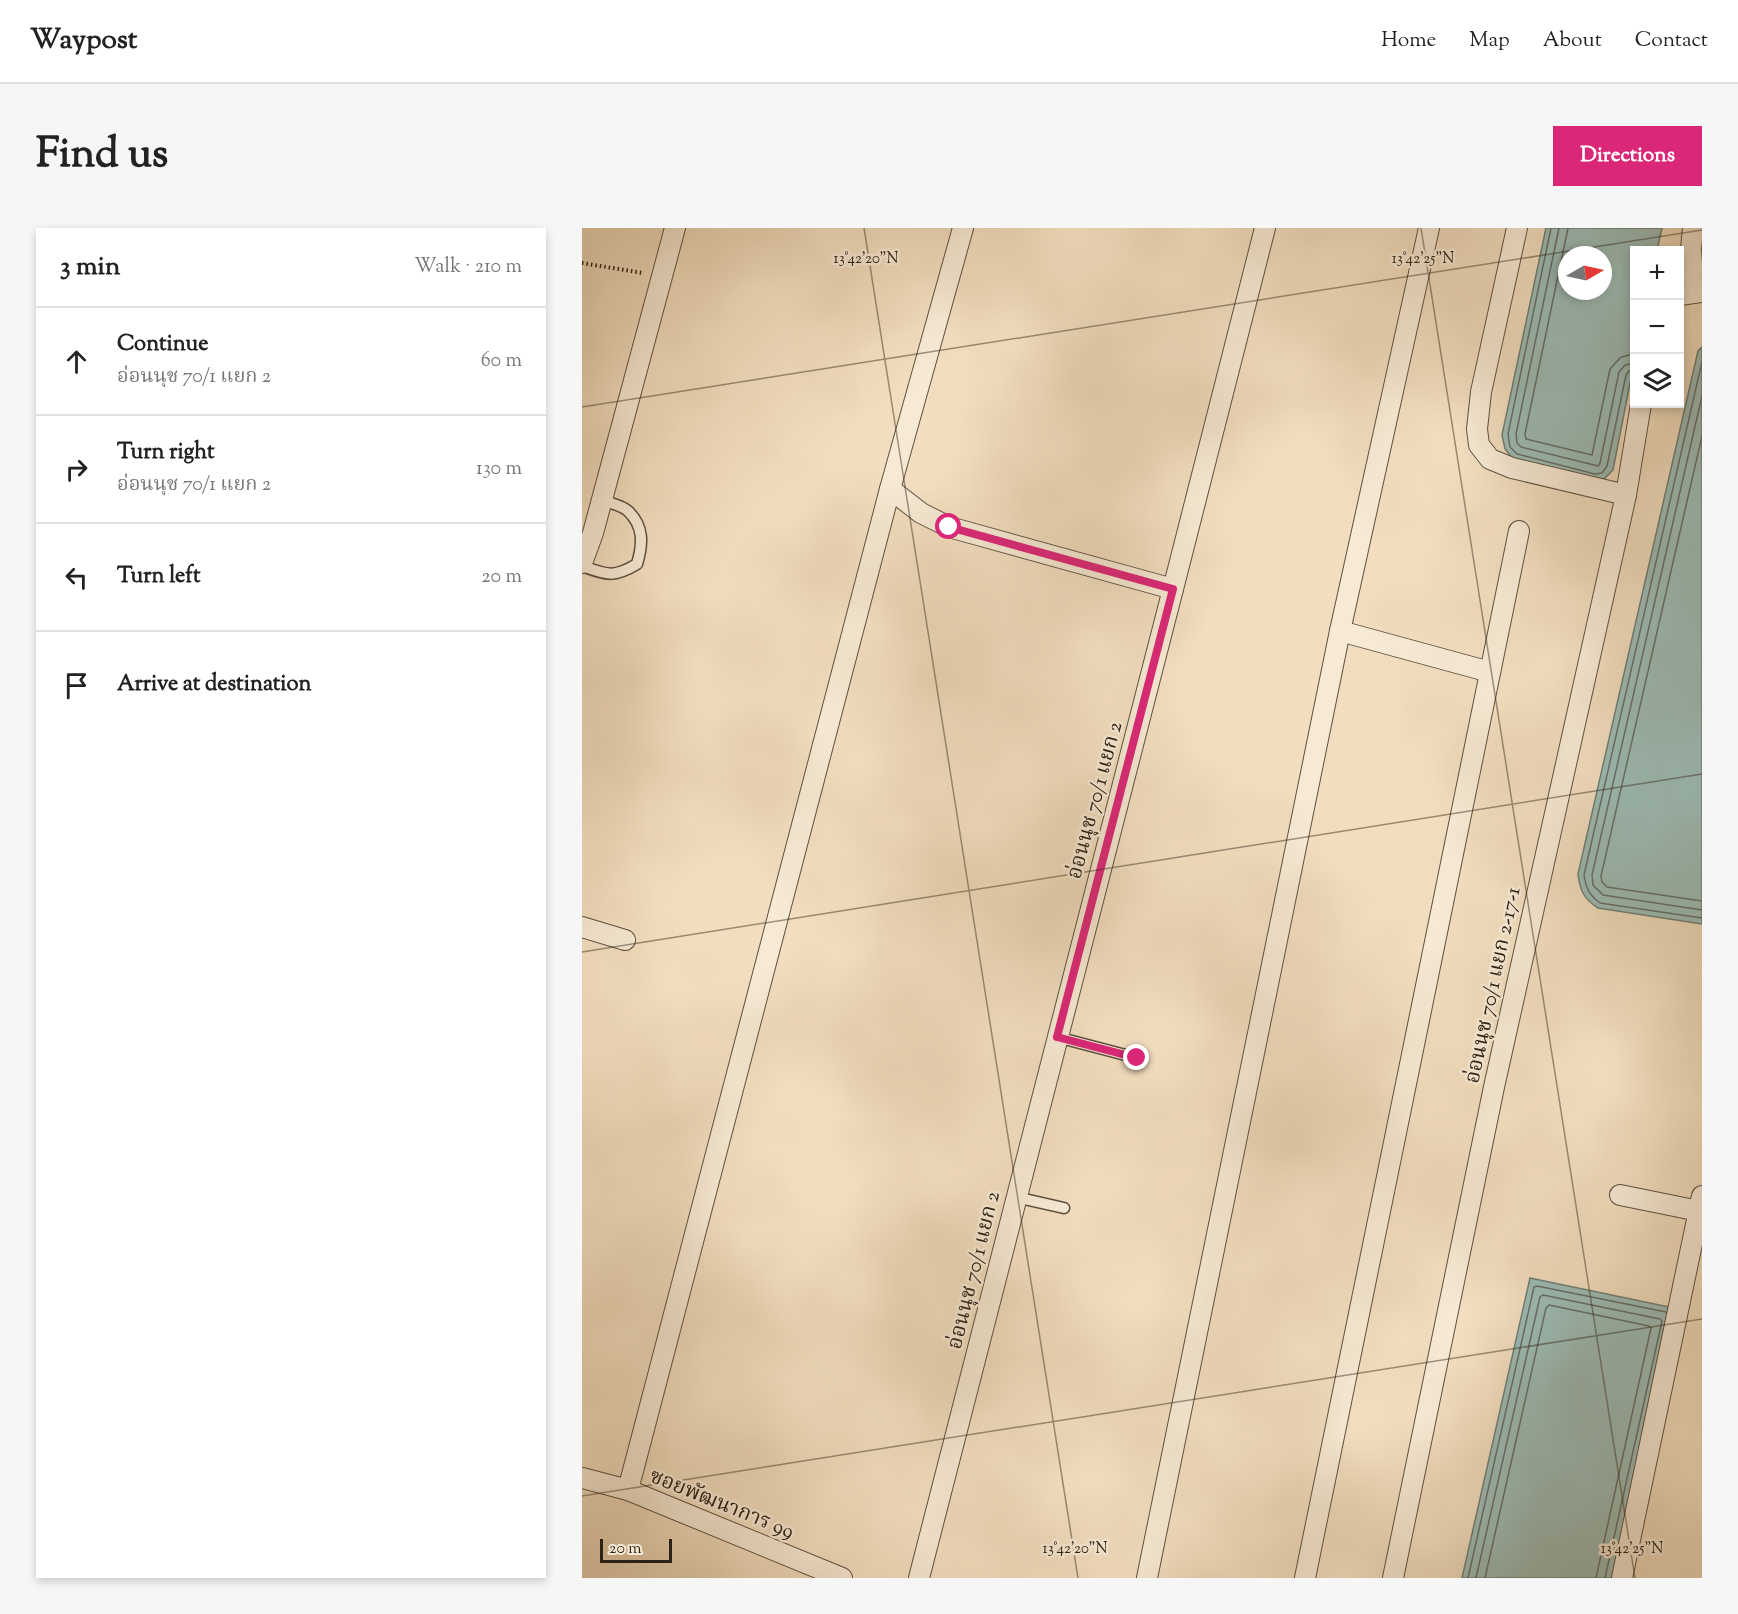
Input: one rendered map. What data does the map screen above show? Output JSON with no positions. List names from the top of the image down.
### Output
{
  "streets": {
    "street": ["อ่อนนุช 70/1 แยก 2", "อ่อนนุช 70/1 แยก 2-17-1", "ซอยพัฒนาการ 99"]
  },
  "scale_bar": "20 m",
  "north": "right",
  "page": {
    "header": "Waypost",
    "nav": [
      "Home",
      "Map",
      "About",
      "Contact"
    ],
    "title": "Find us",
    "buttons": "Directions",
    "heading": ["3 min", "Walk · 210 m"],
    "map_buttons": ["+", "−"],
    "list": [
      ["Continue", "อ่อนนุช 70/1 แยก 2", "60 m"],
      ["Turn right", "อ่อนนุช 70/1 แยก 2", "130 m"],
      ["Turn left", "20 m"],
      "Arrive at destination"
    ],
    "scale": "20 m"
  },
  "coordinates": ["13°42'20\"N", "13°42'25\"N"]
}
